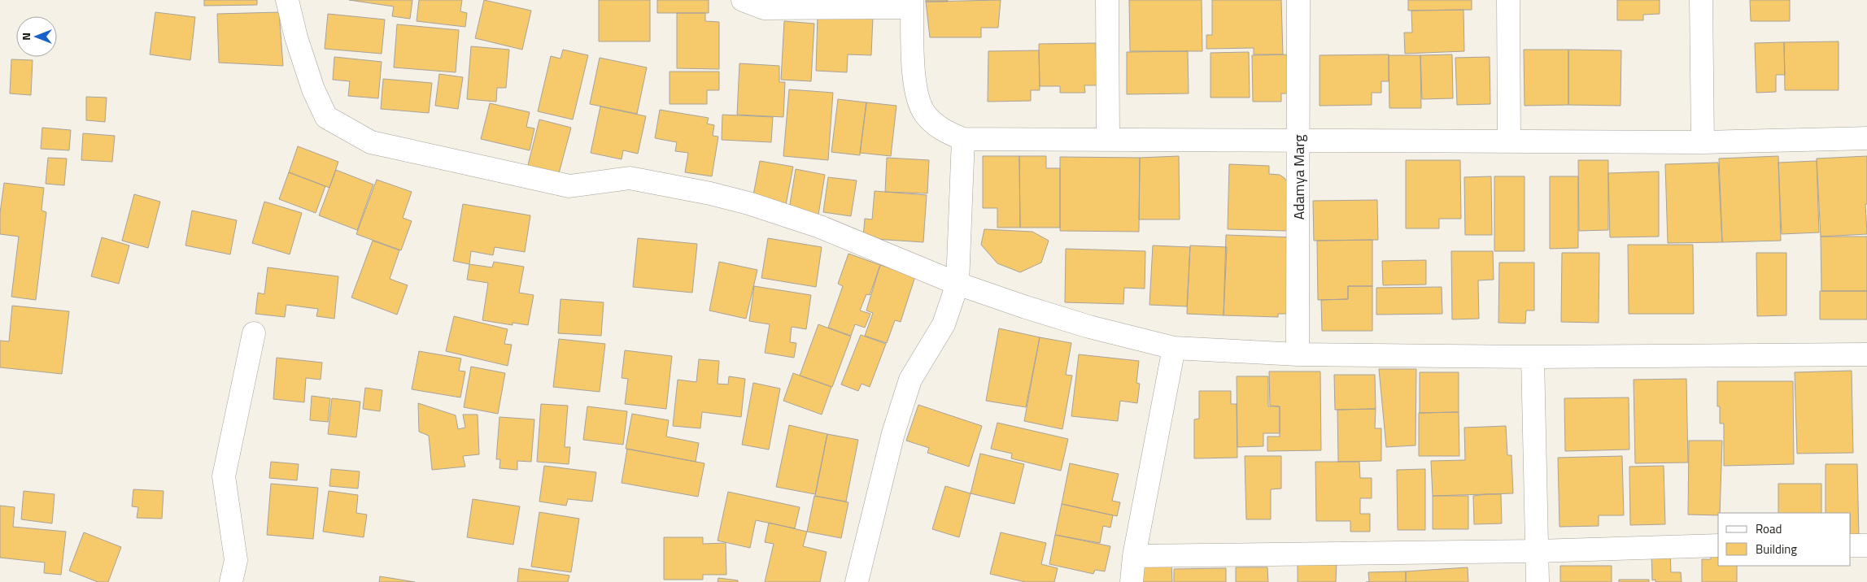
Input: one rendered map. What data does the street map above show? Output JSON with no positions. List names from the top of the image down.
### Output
{
  "streets": {
    "street": ["Adamya Marg"]
  },
  "legend": ["Road", "Building"],
  "north": "left"
}
